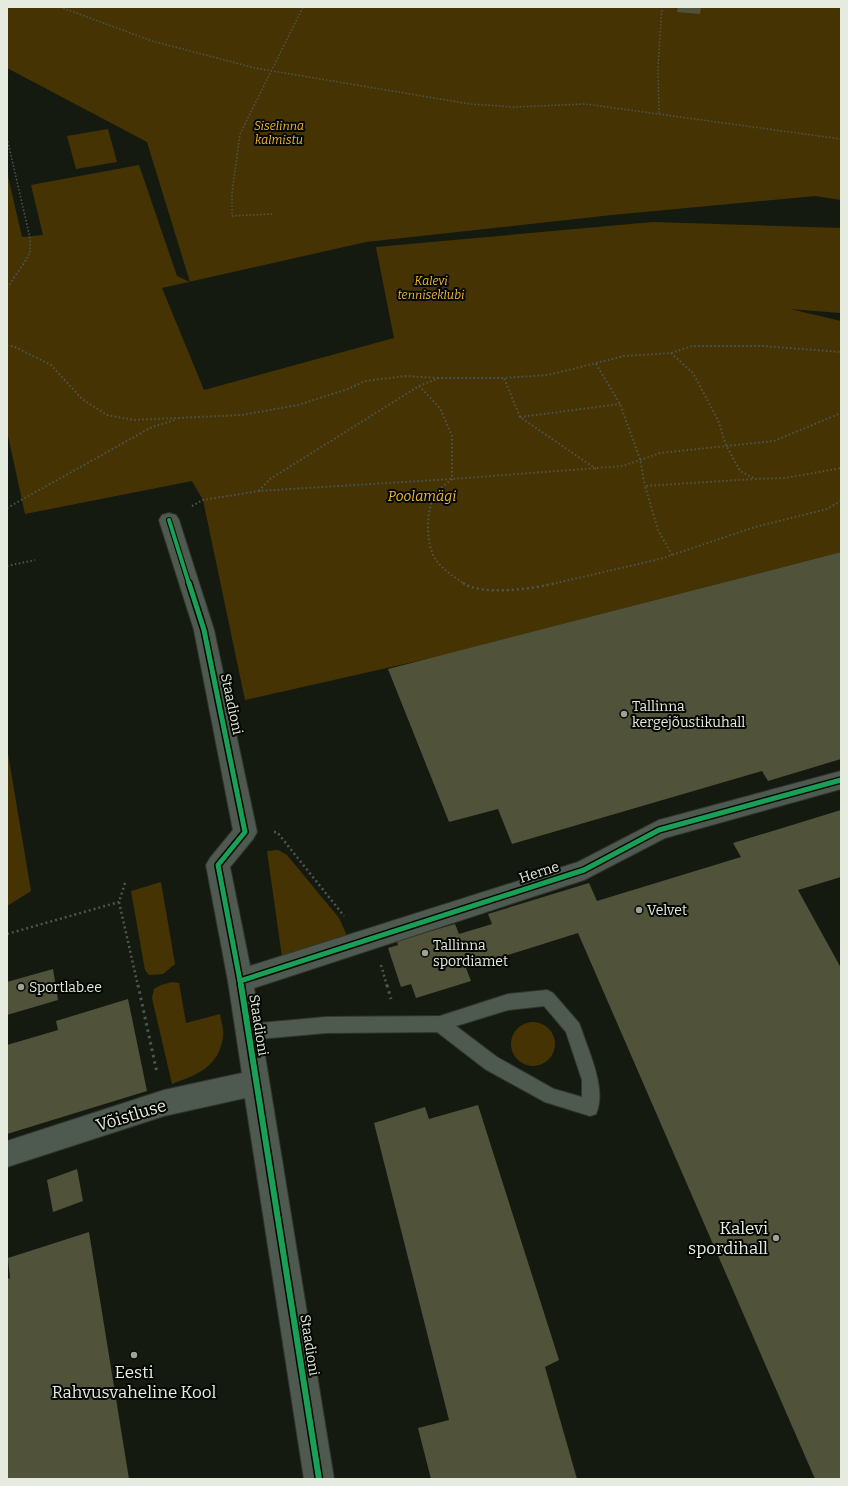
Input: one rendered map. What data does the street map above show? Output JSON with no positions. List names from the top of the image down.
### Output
{
  "streets": {
    "street": ["Staadioni", "Herne", "Võistluse"]
  },
  "crossings": [
    ["Staadioni", "Herne"],
    ["Staadioni", "Võistluse"]
  ],
  "parks": ["Siselinna kalmistu", "Kalevi tenniseklubi", "Poolamägi"],
  "places": [
    "Tallinna kergejõustikuhall",
    "Velvet",
    "Tallinna spordiamet",
    "Sportlab.ee",
    "Kalevi spordihall",
    "Eesti Rahvusvaheline Kool"
  ]
}
